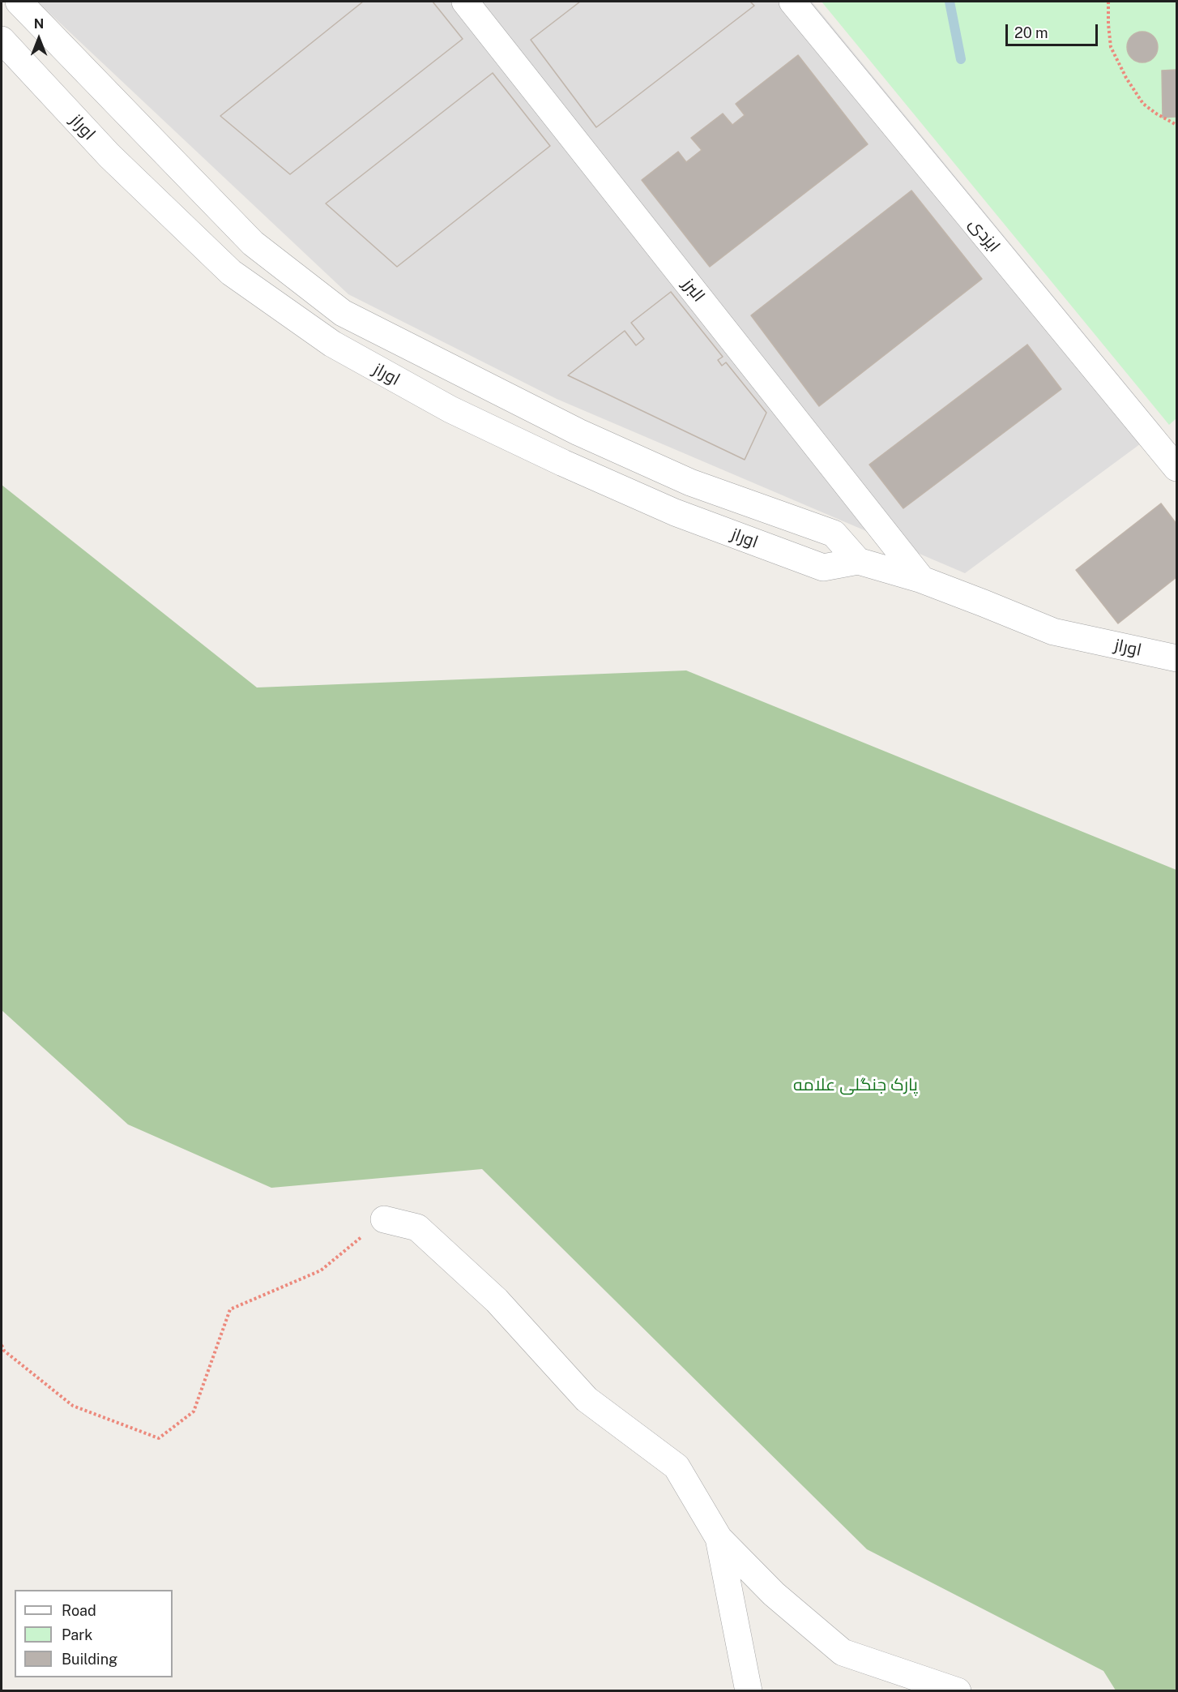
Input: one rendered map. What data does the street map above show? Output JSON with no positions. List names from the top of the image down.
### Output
{
  "streets": {
    "street": ["اوراز", "ایزدی", "البرز"]
  },
  "crossings": [
    ["اوراز", "البرز"]
  ],
  "parks": ["پارک جنگلی علامه"],
  "legend": ["Road", "Park", "Building"],
  "scale_bar": "20 m",
  "north": "top"
}
